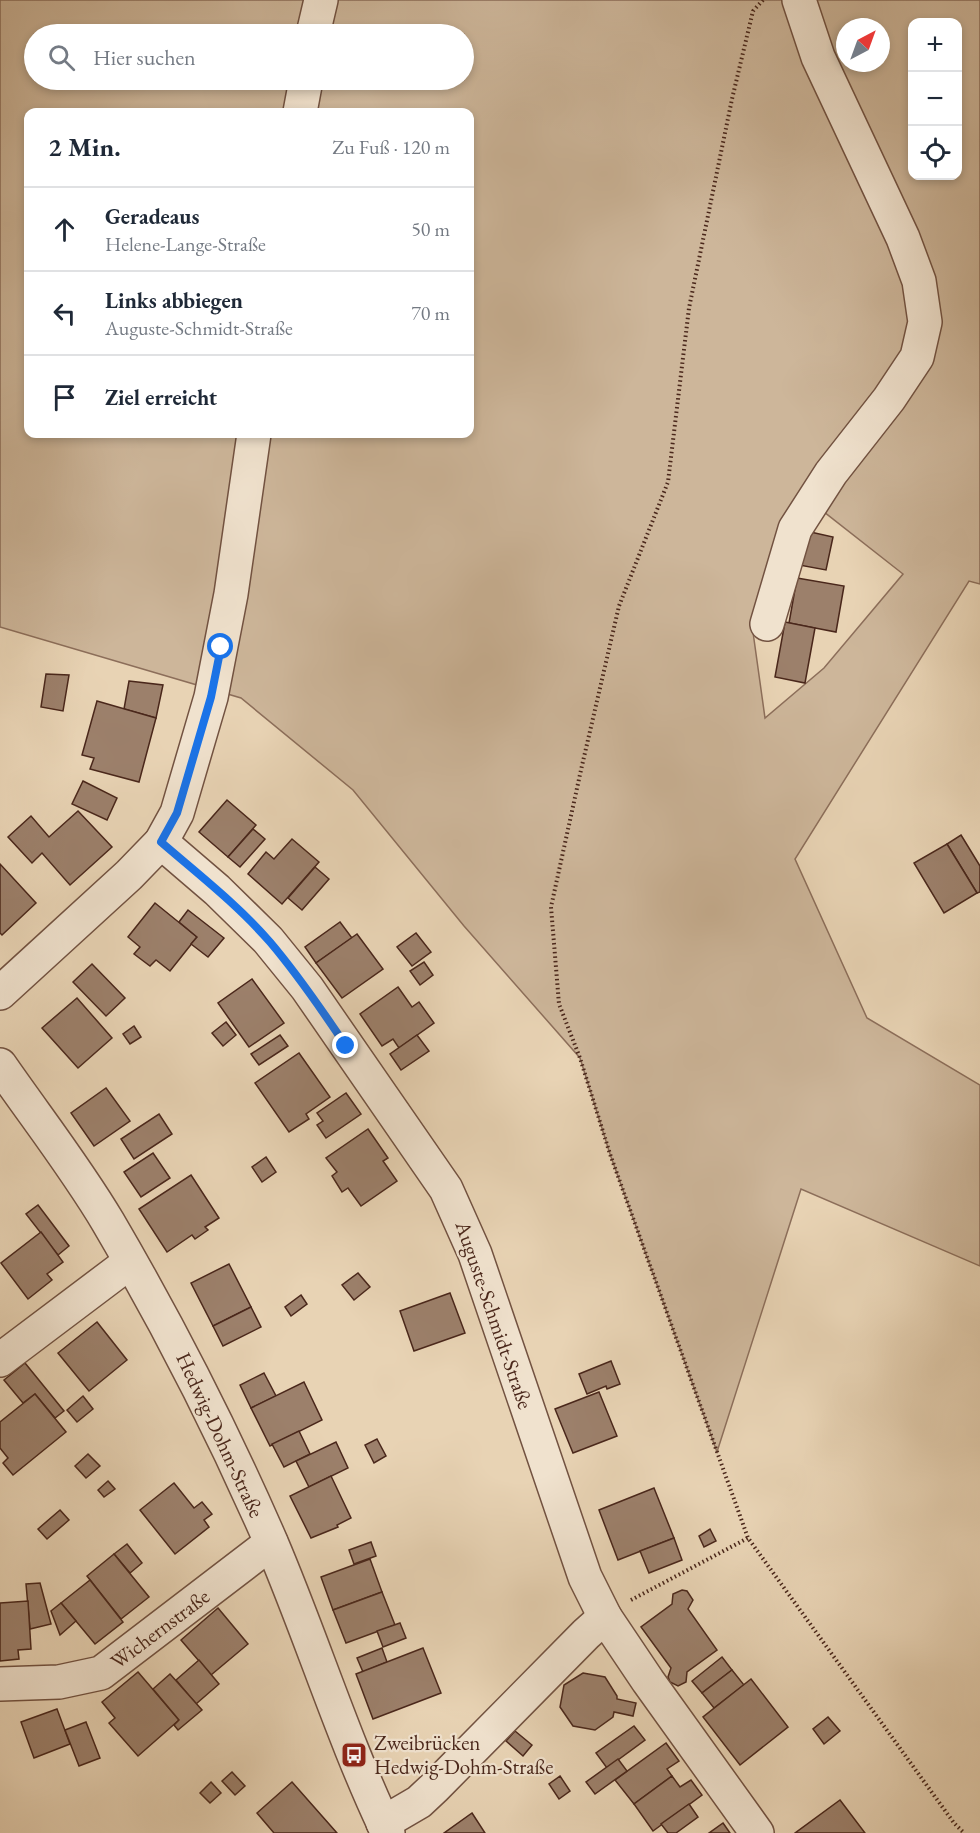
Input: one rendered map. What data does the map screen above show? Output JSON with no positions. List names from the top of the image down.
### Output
{
  "streets": {
    "street": ["Auguste-Schmidt-Straße", "Hedwig-Dohm-Straße", "Wichernstraße"]
  },
  "crossings": [
    ["Hedwig-Dohm-Straße", "Wichernstraße"]
  ],
  "places": {
    "bus stop": ["Zweibrücken Hedwig-Dohm-Straße"]
  },
  "north": "top right",
  "page": {
    "map_buttons": ["+", "−"],
    "search": "Hier suchen",
    "heading": ["2 Min.", "Zu Fuß · 120 m"],
    "list": [
      ["Geradeaus", "Helene-Lange-Straße", "50 m"],
      ["Links abbiegen", "Auguste-Schmidt-Straße", "70 m"],
      "Ziel erreicht"
    ]
  }
}
